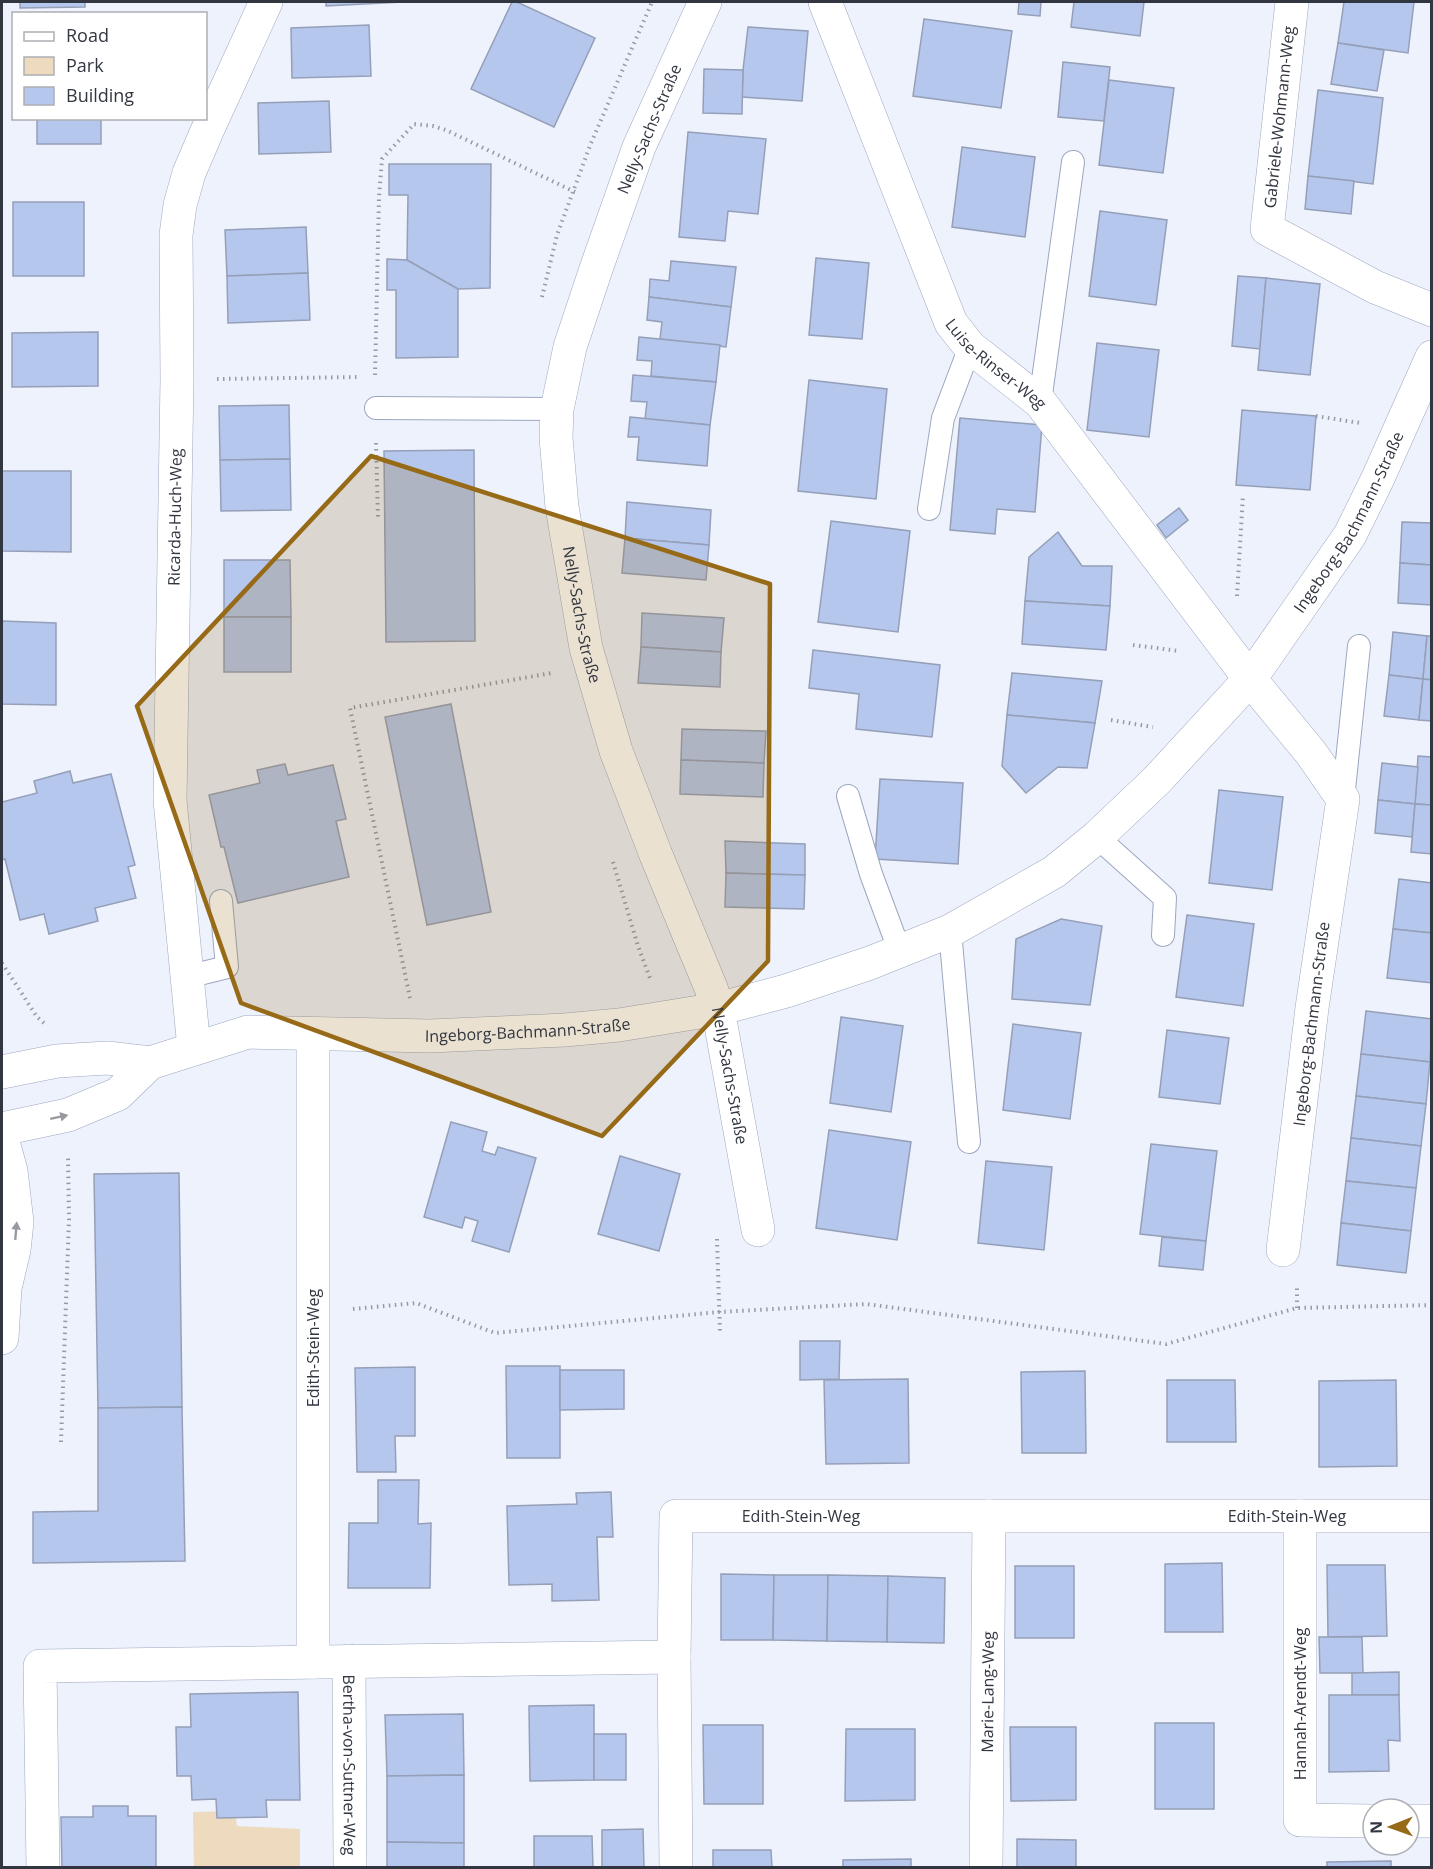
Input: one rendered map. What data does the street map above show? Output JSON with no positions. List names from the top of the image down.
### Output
{
  "streets": {
    "street": [
      "Gabriele-Wohmann-Weg",
      "Nelly-Sachs-Straße",
      "Luise-Rinser-Weg",
      "Ricarda-Huch-Weg",
      "Ingeborg-Bachmann-Straße",
      "Edith-Stein-Weg",
      "Marie-Lang-Weg",
      "Hannah-Arendt-Weg",
      "Bertha-von-Suttner-Weg"
    ]
  },
  "crossings": [
    ["Nelly-Sachs-Straße", "Ingeborg-Bachmann-Straße"],
    ["Luise-Rinser-Weg", "Ingeborg-Bachmann-Straße"],
    ["Ricarda-Huch-Weg", "Ingeborg-Bachmann-Straße"],
    ["Ingeborg-Bachmann-Straße", "Edith-Stein-Weg"],
    ["Edith-Stein-Weg", "Marie-Lang-Weg"],
    ["Edith-Stein-Weg", "Hannah-Arendt-Weg"]
  ],
  "legend": ["Road", "Park", "Building"],
  "north": "left"
}
